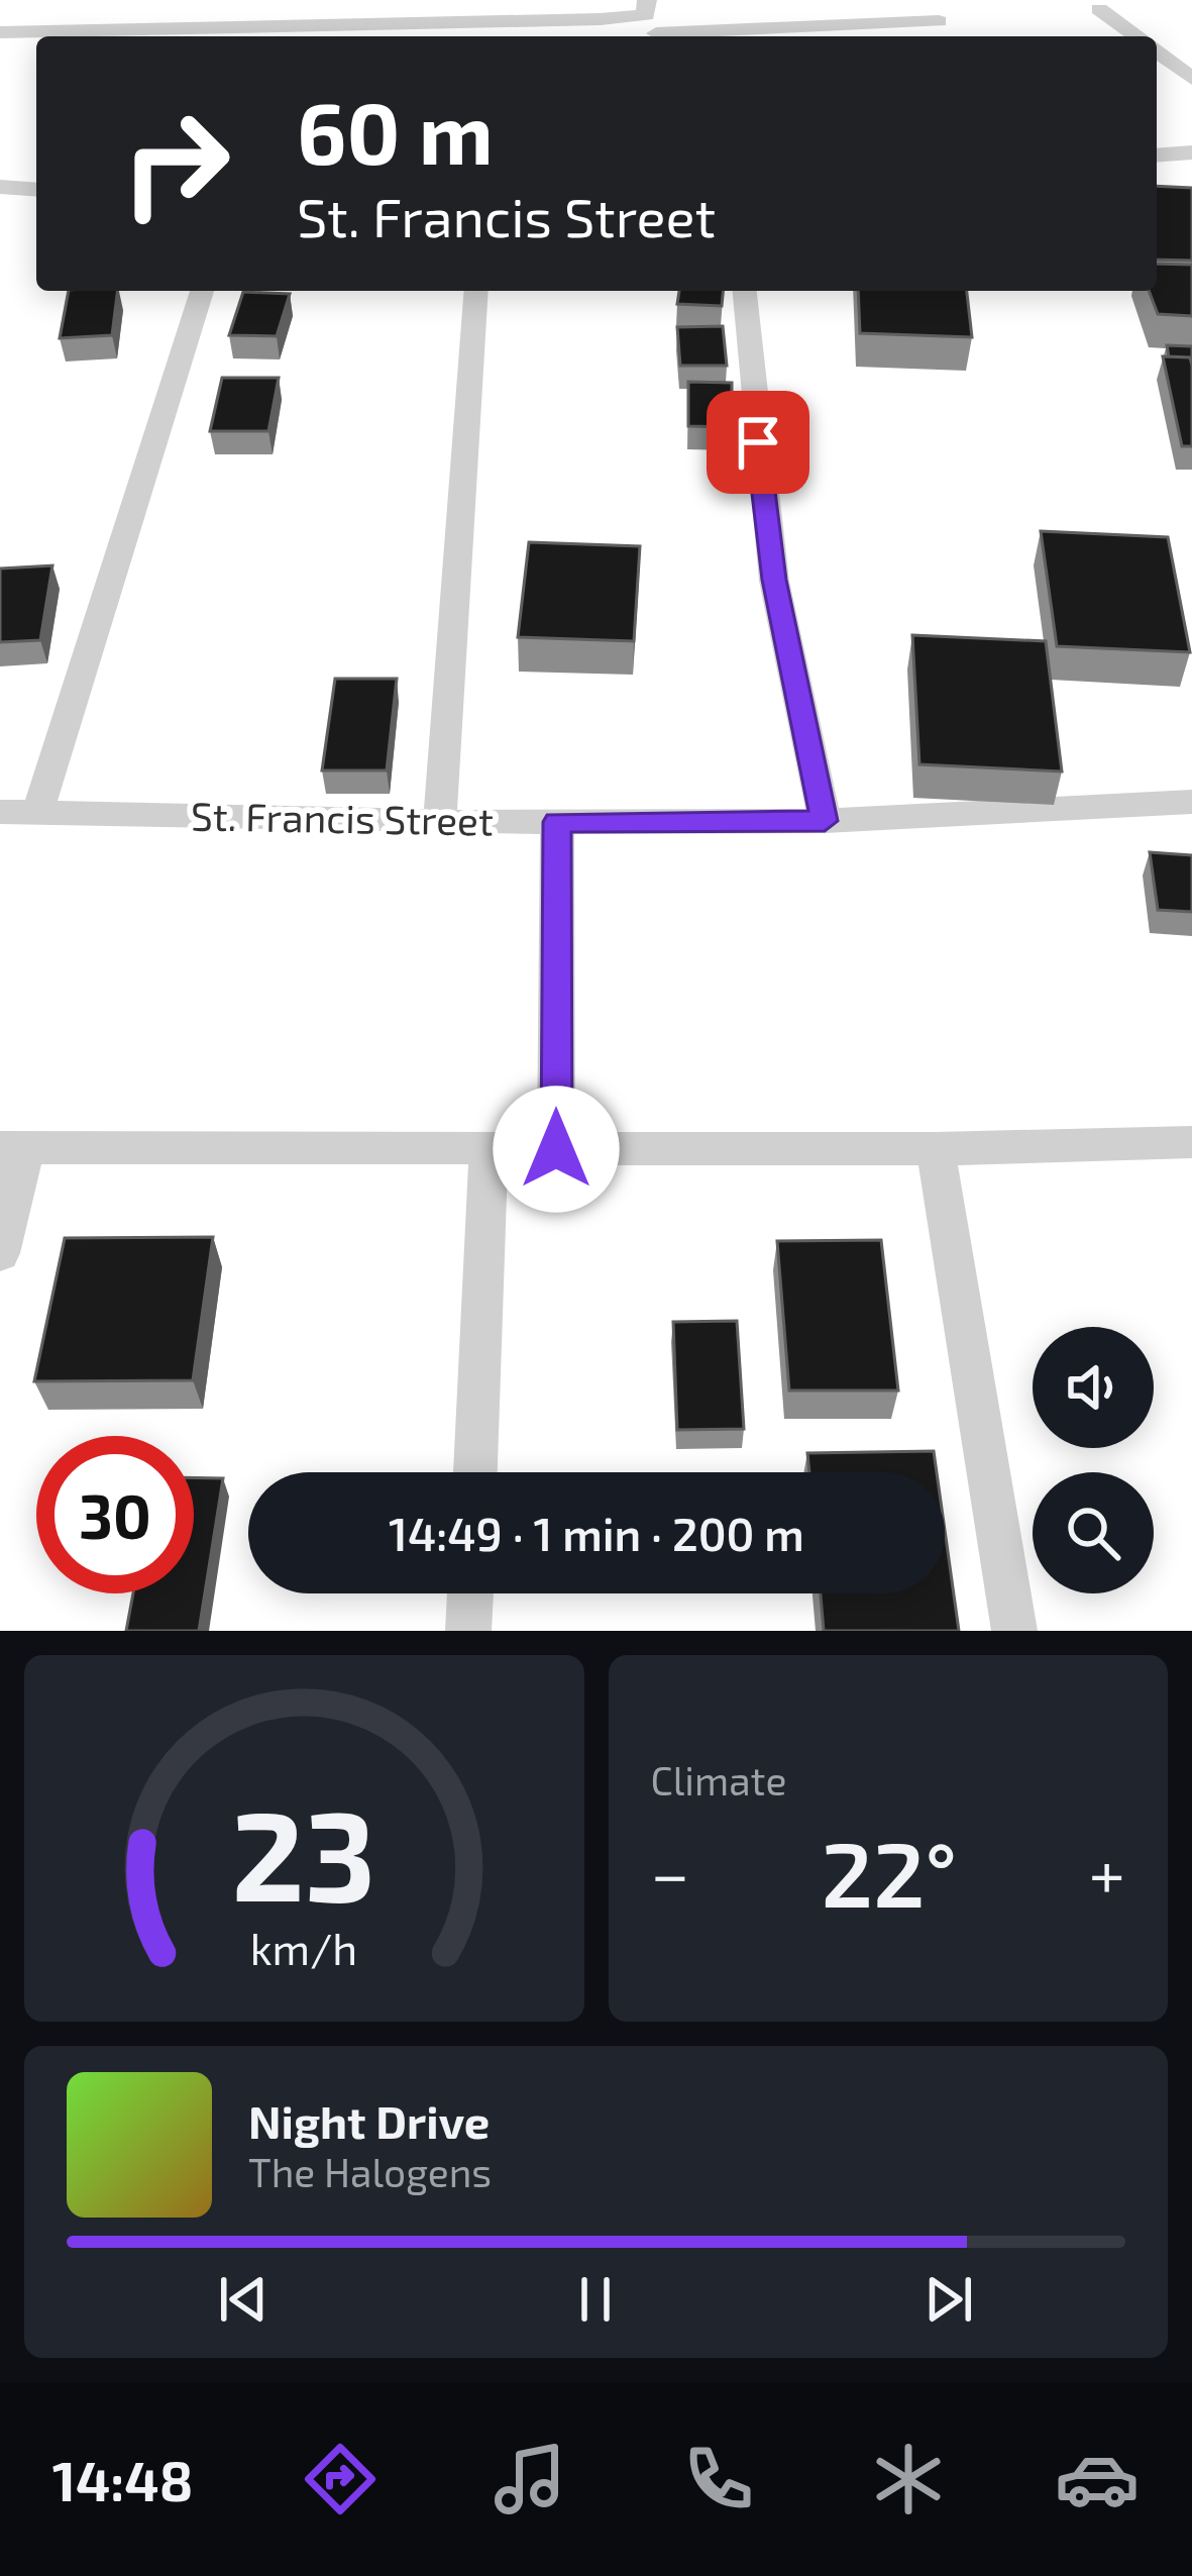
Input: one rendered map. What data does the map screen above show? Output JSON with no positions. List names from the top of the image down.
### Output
{
  "streets": {
    "street": ["St. Francis Street"]
  },
  "page": {
    "turn": ["60 m", "St. Francis Street"],
    "limit": "30",
    "trip": "14:49 · 1 min · 200 m",
    "tile": "Climate",
    "heat": ["−", "22°", "+"],
    "song": ["Night Drive", "The Halogens"],
    "tabs": "14:48",
    "gauge": ["23", "km/h"]
  }
}
